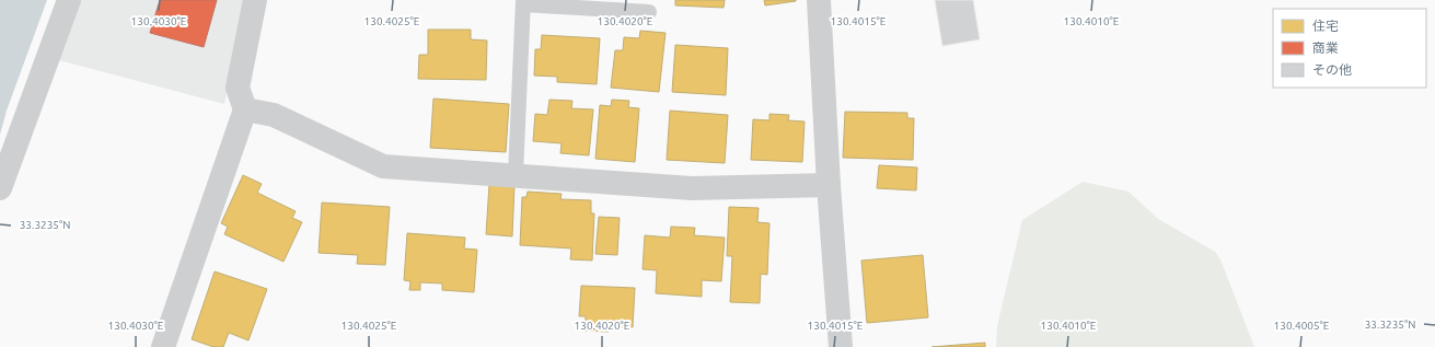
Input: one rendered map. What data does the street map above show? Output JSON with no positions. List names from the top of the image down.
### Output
{
  "legend": ["住宅", "商業", "その他"],
  "coordinates": [
    "130.4030°E",
    "130.4025°E",
    "130.4020°E",
    "130.4015°E",
    "130.4010°E",
    "33.3235°N",
    "130.4005°E"
  ]
}
